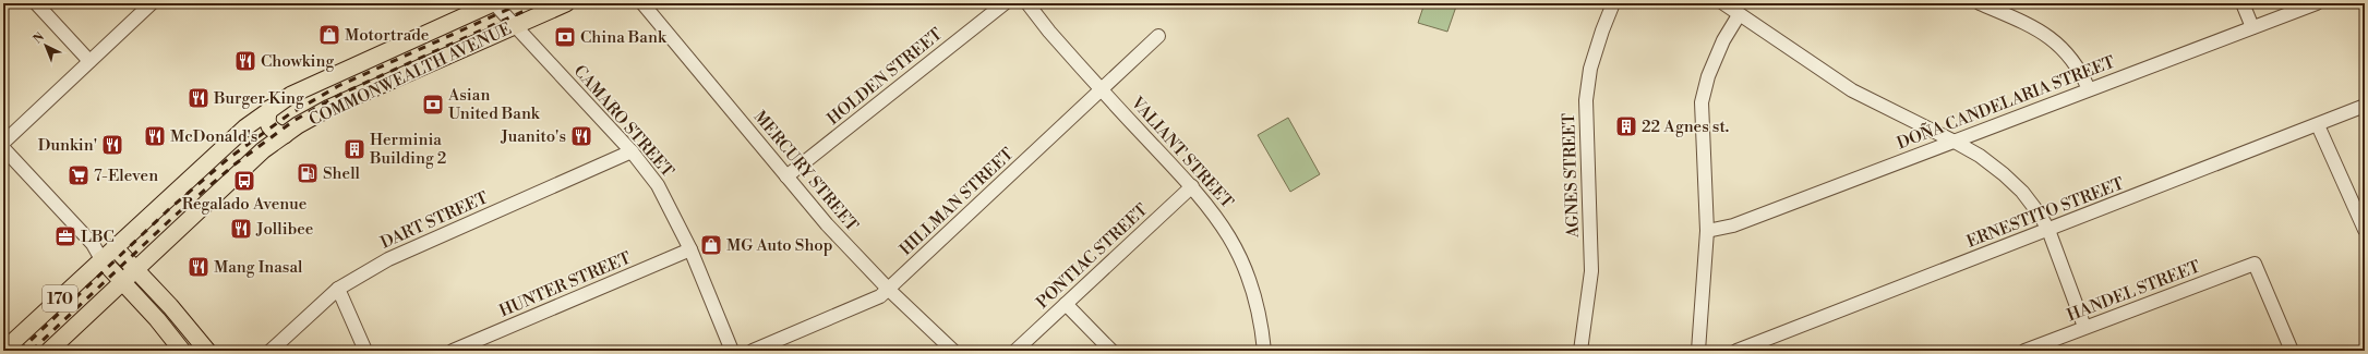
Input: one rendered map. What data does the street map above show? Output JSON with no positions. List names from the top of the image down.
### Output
{
  "streets": {
    "main road": ["COMMONWEALTH AVENUE", "170"],
    "street": [
      "HOLDEN STREET",
      "DOÑA CANDELARIA STREET",
      "CAMARO STREET",
      "VALIANT STREET",
      "MERCURY STREET",
      "AGNES STREET",
      "HILLMAN STREET",
      "ERNESTITO STREET",
      "DART STREET",
      "PONTIAC STREET",
      "HUNTER STREET",
      "HANDEL STREET"
    ]
  },
  "crossings": [
    ["COMMONWEALTH AVENUE", "CAMARO STREET"],
    ["HOLDEN STREET", "MERCURY STREET"],
    ["CAMARO STREET", "DART STREET"],
    ["CAMARO STREET", "HUNTER STREET"],
    ["VALIANT STREET", "HILLMAN STREET"],
    ["VALIANT STREET", "PONTIAC STREET"],
    ["MERCURY STREET", "HILLMAN STREET"]
  ],
  "places": {
    "shop": ["Motortrade", "MG Auto Shop"],
    "bank": ["China Bank", "Asian United Bank"],
    "restaurant": [
      "Chowking",
      "Burger King",
      "McDonald's",
      "Juanito's",
      "Dunkin'",
      "Jollibee",
      "Mang Inasal"
    ],
    "building": ["22 Agnes st.", "Herminia Building 2"],
    "fuel station": ["Shell"],
    "supermarket": ["7-Eleven"],
    "bus stop": ["Regalado Avenue"],
    "office": ["LBC"]
  },
  "north": "top left"
}
